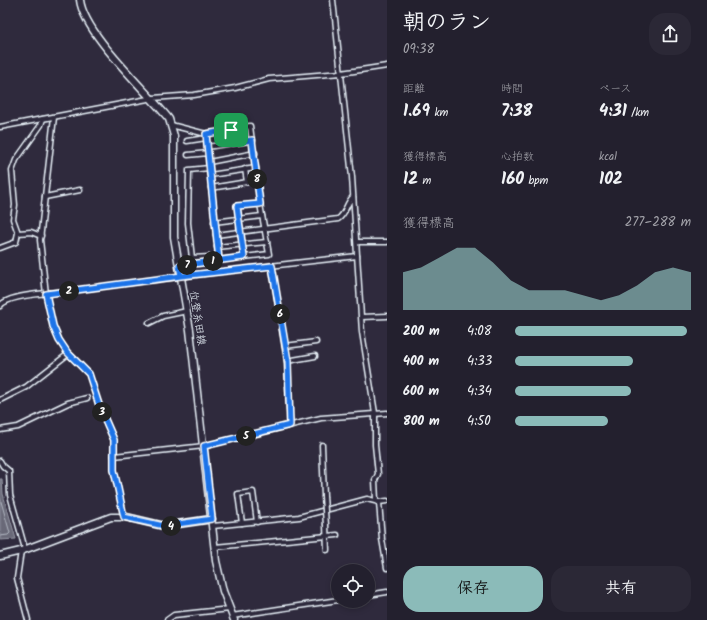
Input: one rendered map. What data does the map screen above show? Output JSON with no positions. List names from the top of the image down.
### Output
{
  "streets": {
    "main road": ["位登糸田線"]
  },
  "page": {
    "heading": ["朝のラン", "09:38"],
    "stats": [
      ["距離", "1.69 km"],
      ["時間", "7:38"],
      ["ペース", "4:31 /km"],
      ["獲得標高", "12 m"],
      ["心拍数", "160 bpm"],
      ["kcal", "102"]
    ],
    "pins": [
      "8",
      "1",
      "7",
      "2",
      "6",
      "3",
      "5",
      "4"
    ],
    "chart": ["獲得標高", "277–288 m"],
    "list": [
      {
        "name": "200 m",
        "note": "4:08"
      },
      {
        "name": "400 m",
        "note": "4:33"
      },
      {
        "name": "600 m",
        "note": "4:34"
      },
      {
        "name": "800 m",
        "note": "4:50"
      }
    ],
    "buttons": ["保存", "共有"]
  }
}
